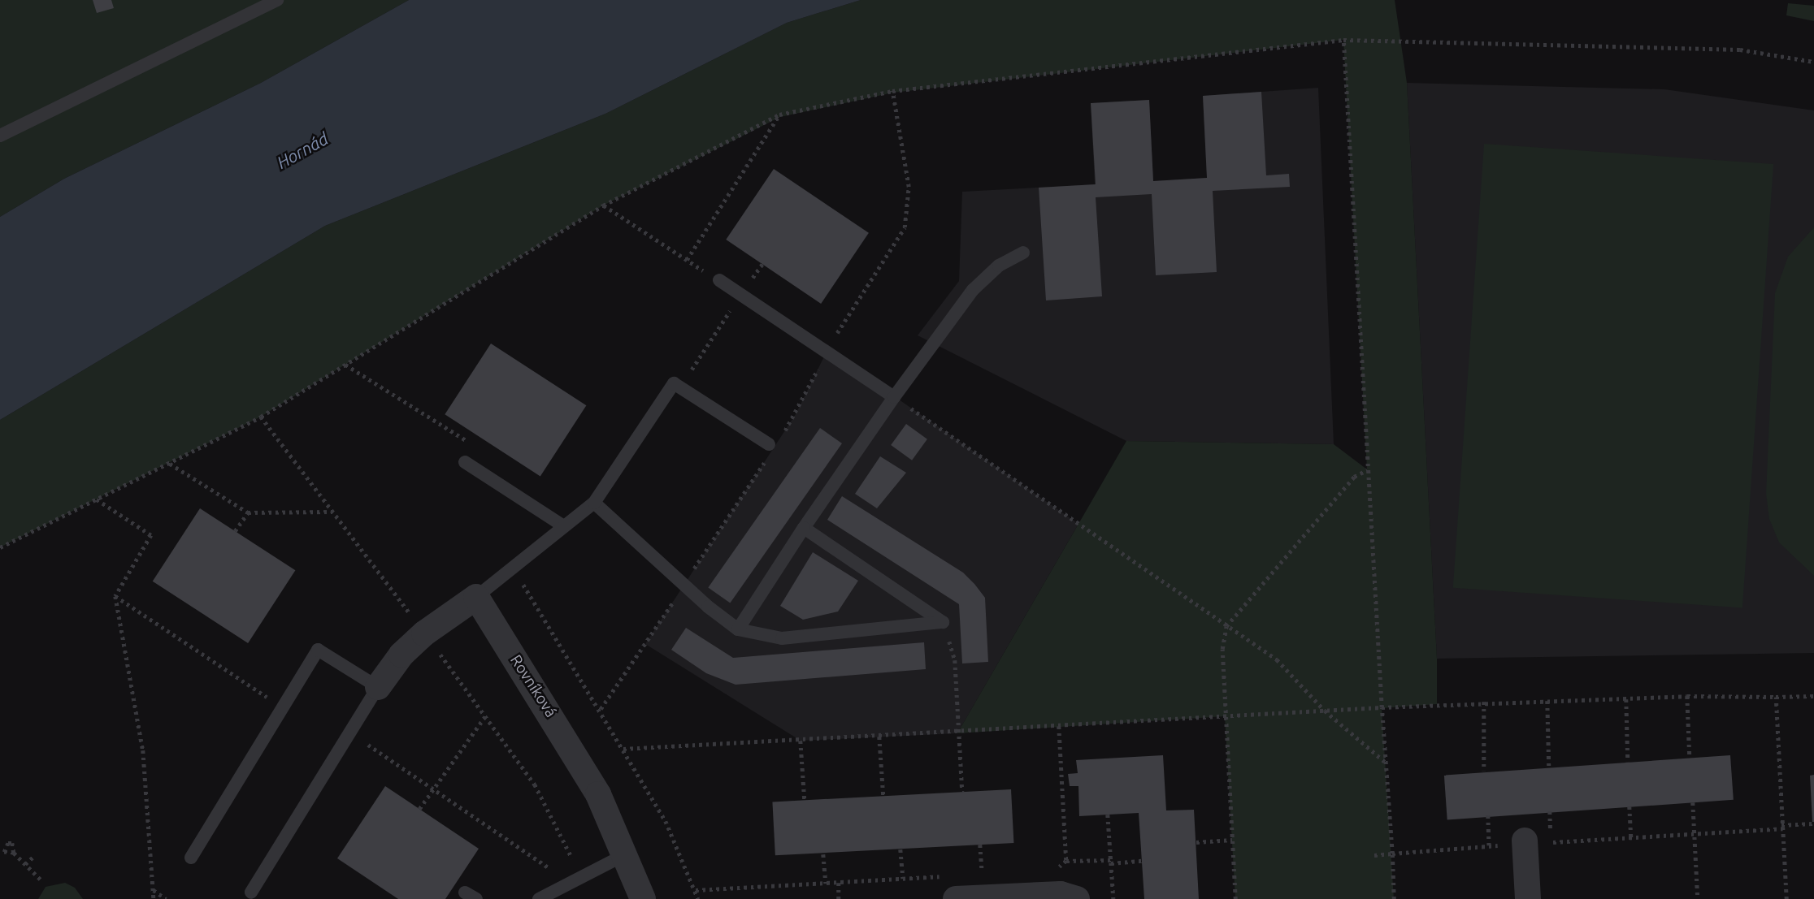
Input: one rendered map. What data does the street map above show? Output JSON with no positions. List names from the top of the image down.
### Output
{
  "streets": {
    "street": ["Rovníková"]
  },
  "water": ["Hornád"]
}
